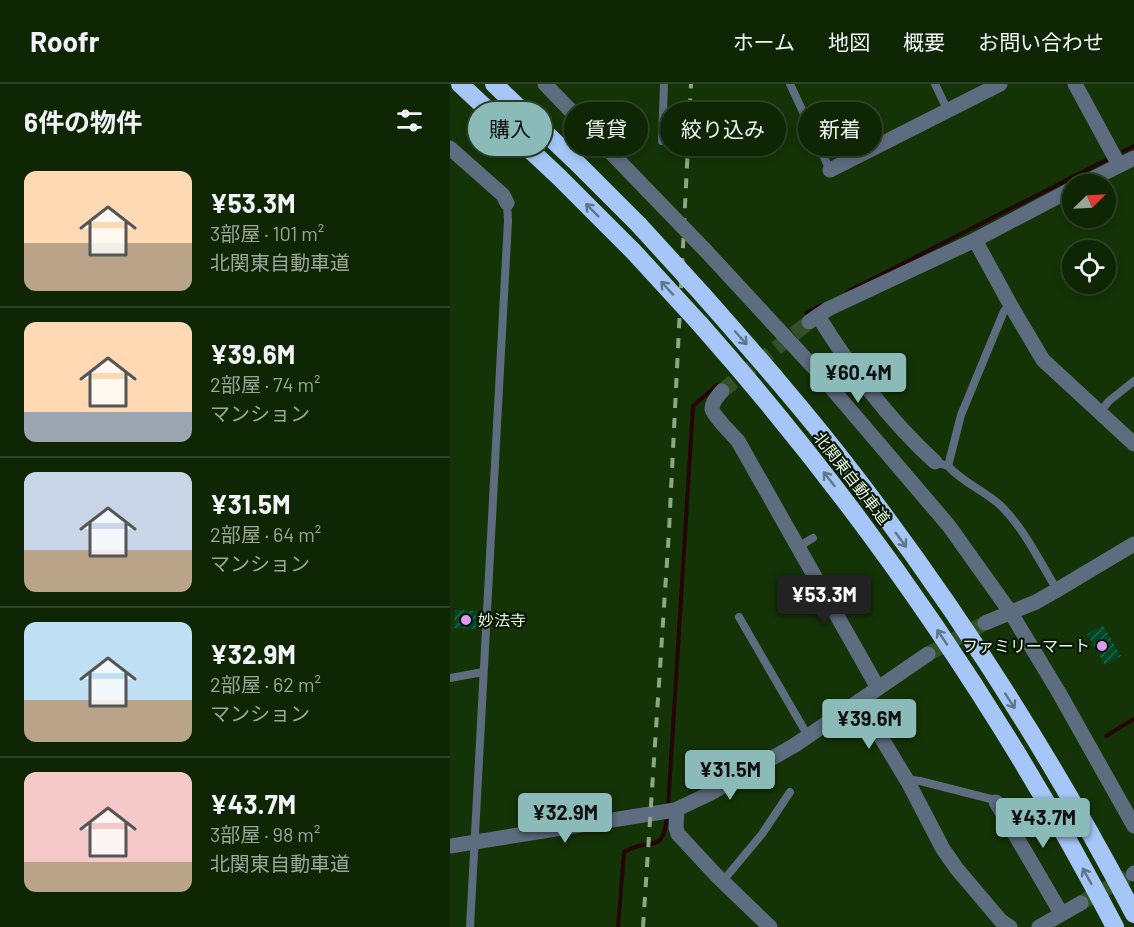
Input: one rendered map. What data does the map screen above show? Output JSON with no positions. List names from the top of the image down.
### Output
{
  "streets": {
    "highway": ["北関東自動車道"]
  },
  "places": ["妙法寺", "ファミリーマート"],
  "north": "top right",
  "page": {
    "header": "Roofr",
    "nav": [
      "ホーム",
      "地図",
      "概要",
      "お問い合わせ"
    ],
    "heading": "6件の物件",
    "chip": [
      "購入",
      "賃貸",
      "絞り込み",
      "新着"
    ],
    "list": [
      {
        "name": "¥53.3M",
        "note": "3部屋 · 101 m² · 北関東自動車道"
      },
      {
        "name": "¥39.6M",
        "note": "2部屋 · 74 m² · マンション"
      },
      {
        "name": "¥31.5M",
        "note": "2部屋 · 64 m² · マンション"
      },
      {
        "name": "¥32.9M",
        "note": "2部屋 · 62 m² · マンション"
      },
      {
        "name": "¥43.7M",
        "note": "3部屋 · 98 m² · 北関東自動車道"
      }
    ],
    "price": [
      "¥60.4M",
      "¥53.3M",
      "¥39.6M",
      "¥31.5M",
      "¥32.9M",
      "¥43.7M"
    ]
  }
}
